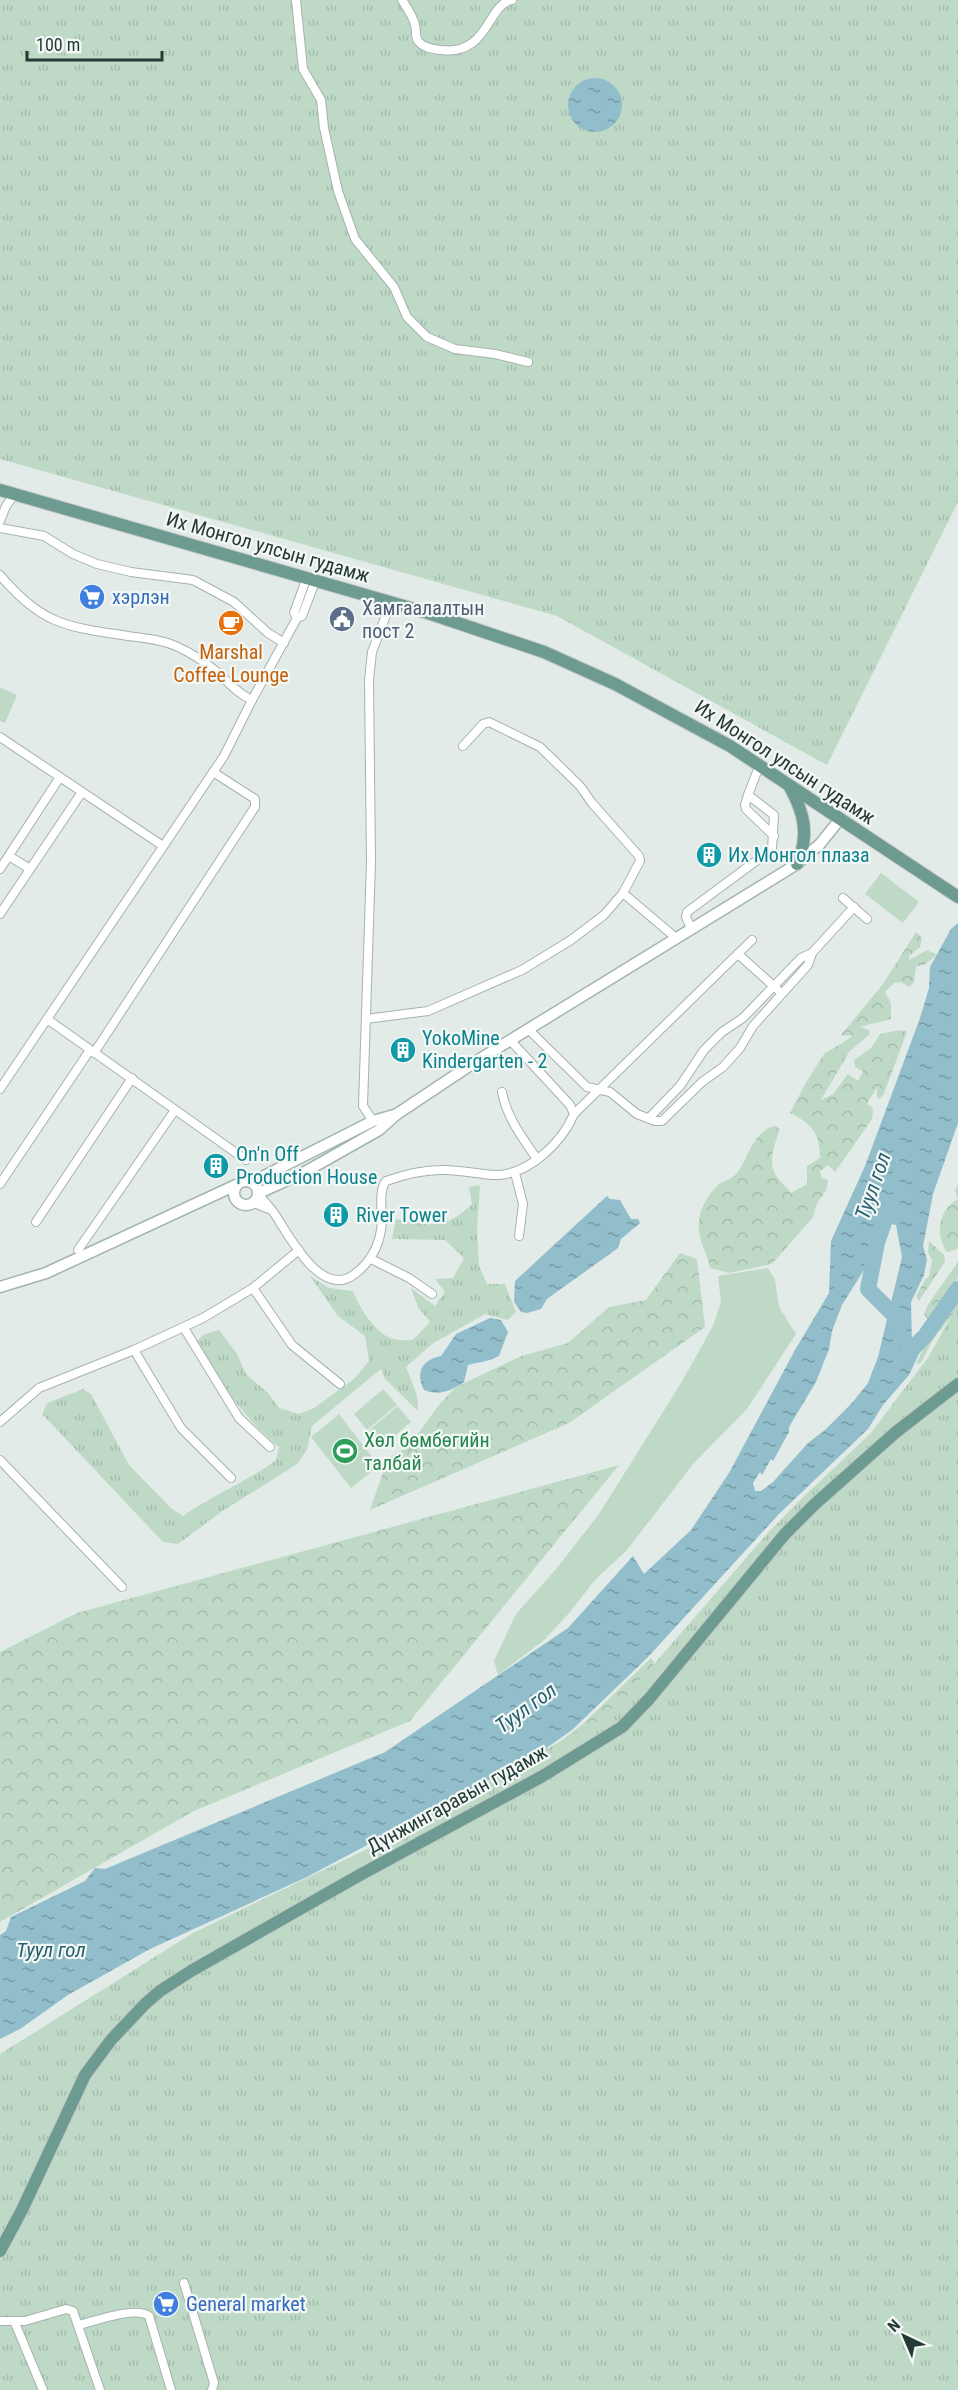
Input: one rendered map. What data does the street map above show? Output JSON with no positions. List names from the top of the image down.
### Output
{
  "streets": {
    "main road": ["Их Монгол улсын гудамж", "Дүнжингаравын гудамж"]
  },
  "water": ["Туул гол"],
  "places": {
    "supermarket": ["хэрлэн", "General market"],
    "public building": ["Хамгаалалтын пост 2"],
    "cafe": ["Marshal Coffee Lounge"],
    "building": [
      "Их Монгол плаза",
      "YokoMine Kindergarten - 2",
      "On'n Off Production House",
      "River Tower"
    ],
    "sports": ["Хөл бөмбөгийн талбай"]
  },
  "scale_bar": "100 m",
  "north": "top left"
}
